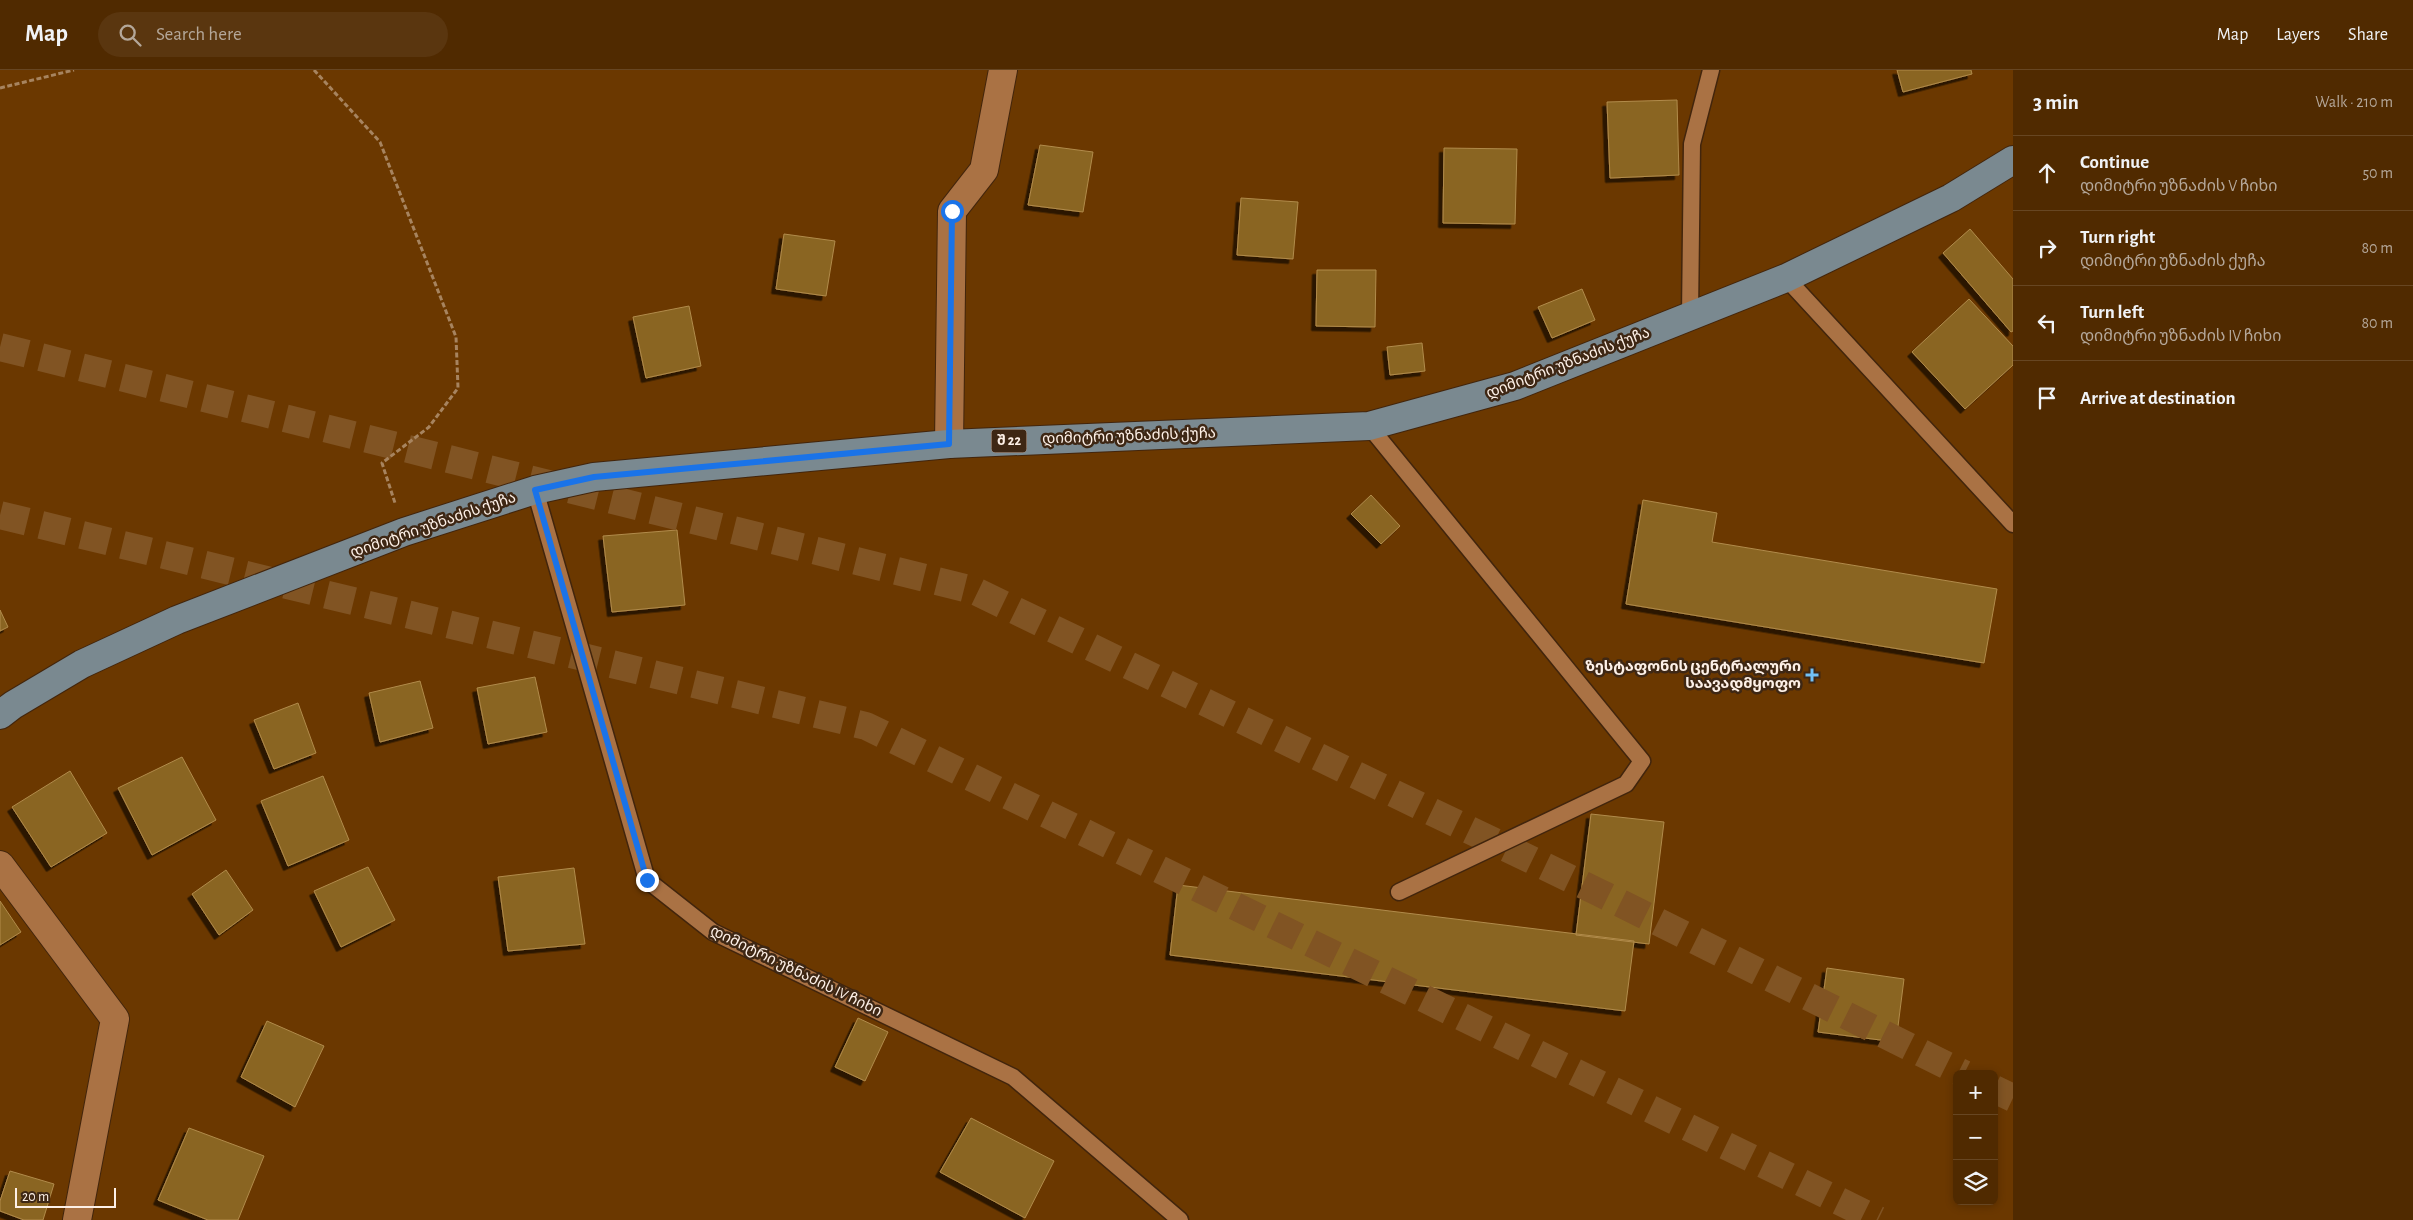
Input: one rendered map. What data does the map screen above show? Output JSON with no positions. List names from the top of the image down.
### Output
{
  "streets": {
    "main road": ["დიმიტრი უზნაძის ქუჩა", "შ 22"],
    "lane": ["დიმიტრი უზნაძის IV ჩიხი"]
  },
  "crossings": [
    ["დიმიტრი უზნაძის ქუჩა", "დიმიტრი უზნაძის IV ჩიხი"]
  ],
  "places": {
    "health": ["ზესტაფონის ცენტრალური საავადმყოფო"]
  },
  "scale_bar": "20 m",
  "page": {
    "header": "Map",
    "search": "Search here",
    "nav": ["Map", "Layers", "Share"],
    "heading": ["3 min", "Walk · 210 m"],
    "list": [
      ["Continue", "დიმიტრი უზნაძის V ჩიხი", "50 m"],
      ["Turn right", "დიმიტრი უზნაძის ქუჩა", "80 m"],
      ["Turn left", "დიმიტრი უზნაძის IV ჩიხი", "80 m"],
      "Arrive at destination"
    ],
    "map_buttons": ["+", "−"],
    "scale": "20 m"
  }
}
